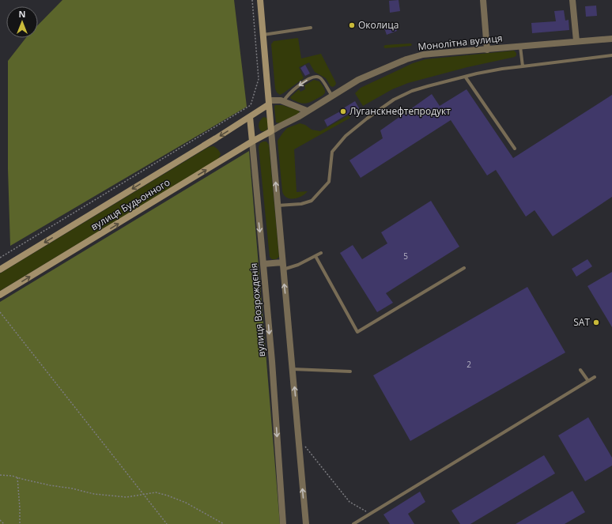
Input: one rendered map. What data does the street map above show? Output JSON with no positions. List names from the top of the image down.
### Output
{
  "streets": {
    "main road": ["вулиця Будьонного", "вулиця Возрождєнія"],
    "street": ["Монолітна вулиця"]
  },
  "crossings": [
    ["Монолітна вулиця", "вулиця Будьонного"],
    ["вулиця Будьонного", "вулиця Возрождєнія"]
  ],
  "one_way": ["вулиця Возрождєнія"],
  "places": ["Околица", "Луганскнефтепродукт", "SAT"],
  "house_numbers": ["5", "2"],
  "north": "top"
}
